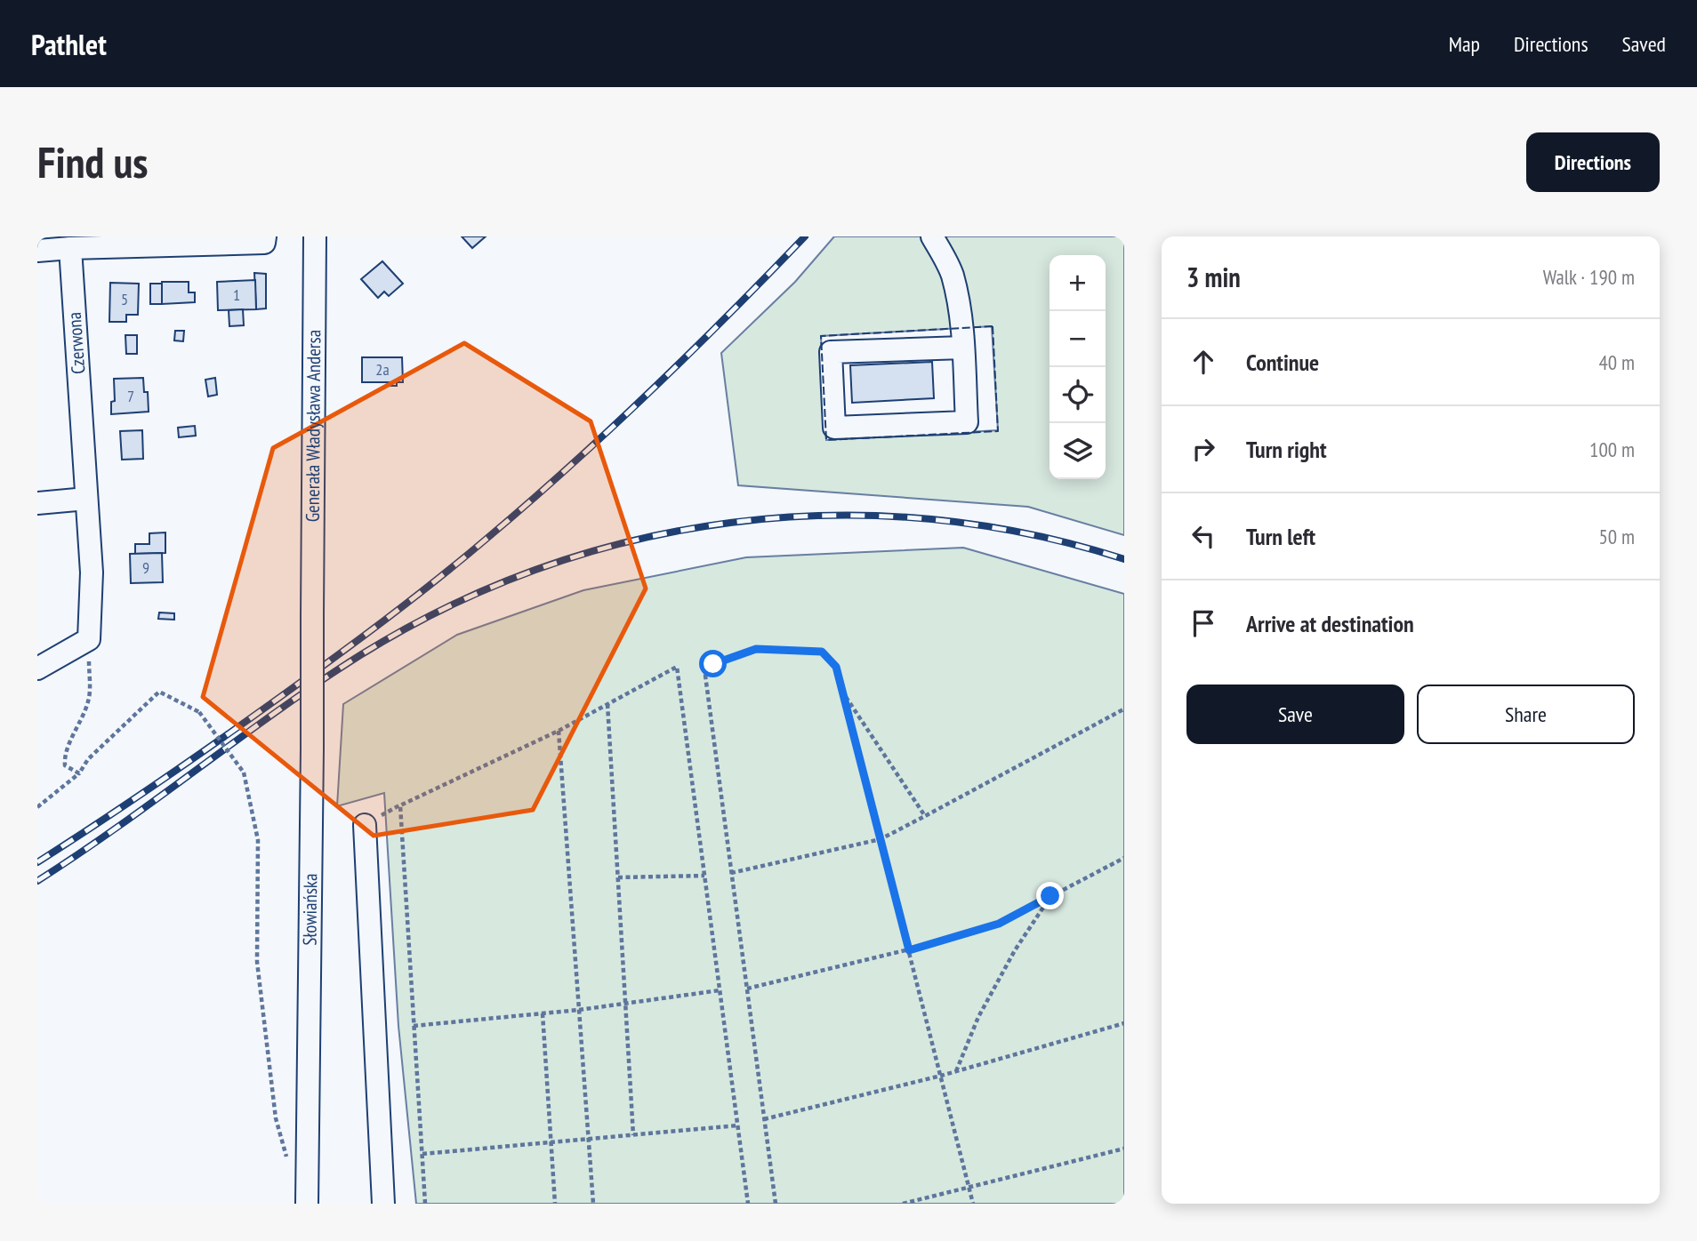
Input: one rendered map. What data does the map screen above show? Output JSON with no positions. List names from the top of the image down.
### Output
{
  "streets": {
    "street": ["Czerwona", "Generała Władysława Andersa", "Słowiańska"]
  },
  "crossings": [
    ["Generała Władysława Andersa", "Słowiańska"]
  ],
  "house_numbers": [
    "1",
    "5",
    "2a",
    "7",
    "9"
  ],
  "page": {
    "header": "Pathlet",
    "nav": ["Map", "Directions", "Saved"],
    "buttons": [
      "Directions",
      ["Save", "Share"]
    ],
    "title": "Find us",
    "heading": ["3 min", "Walk · 190 m"],
    "map_buttons": ["+", "−"],
    "list": [
      ["Continue", "40 m"],
      ["Turn right", "100 m"],
      ["Turn left", "50 m"],
      "Arrive at destination"
    ]
  }
}
